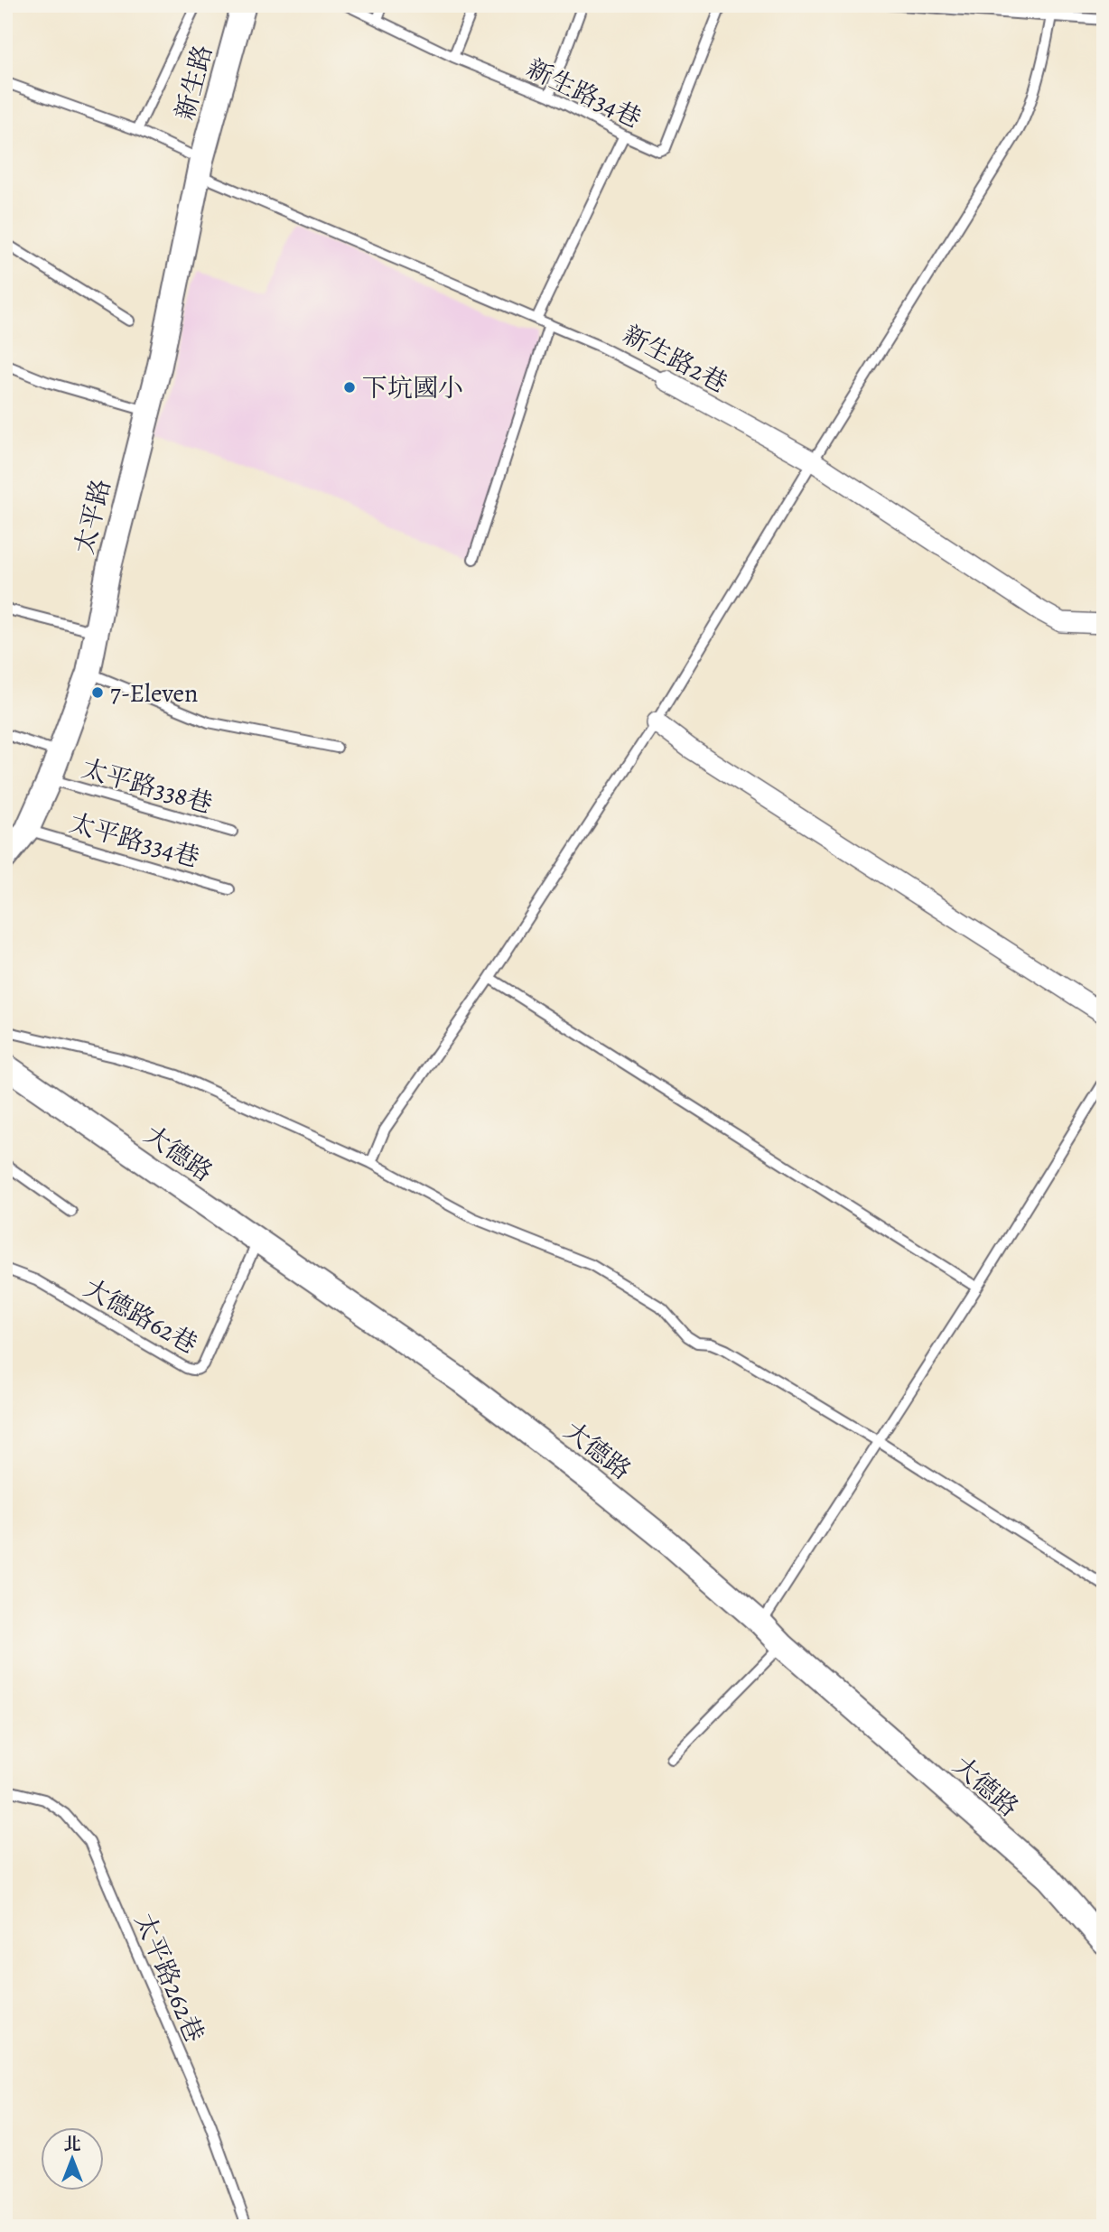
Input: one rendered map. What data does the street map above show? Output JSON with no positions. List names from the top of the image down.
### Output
{
  "streets": {
    "street": [
      "新生路",
      "新生路2巷",
      "太平路",
      "大德路"
    ],
    "lane": [
      "新生路34巷",
      "太平路338巷",
      "太平路334巷",
      "大德路62巷",
      "太平路262巷"
    ]
  },
  "crossings": [
    ["新生路", "新生路2巷"],
    ["新生路", "太平路"],
    ["新生路2巷", "太平路"],
    ["太平路", "太平路338巷"],
    ["太平路", "太平路334巷"],
    ["大德路", "大德路62巷"]
  ],
  "places": ["下坑國小", "7-Eleven"],
  "north": "top"
}
